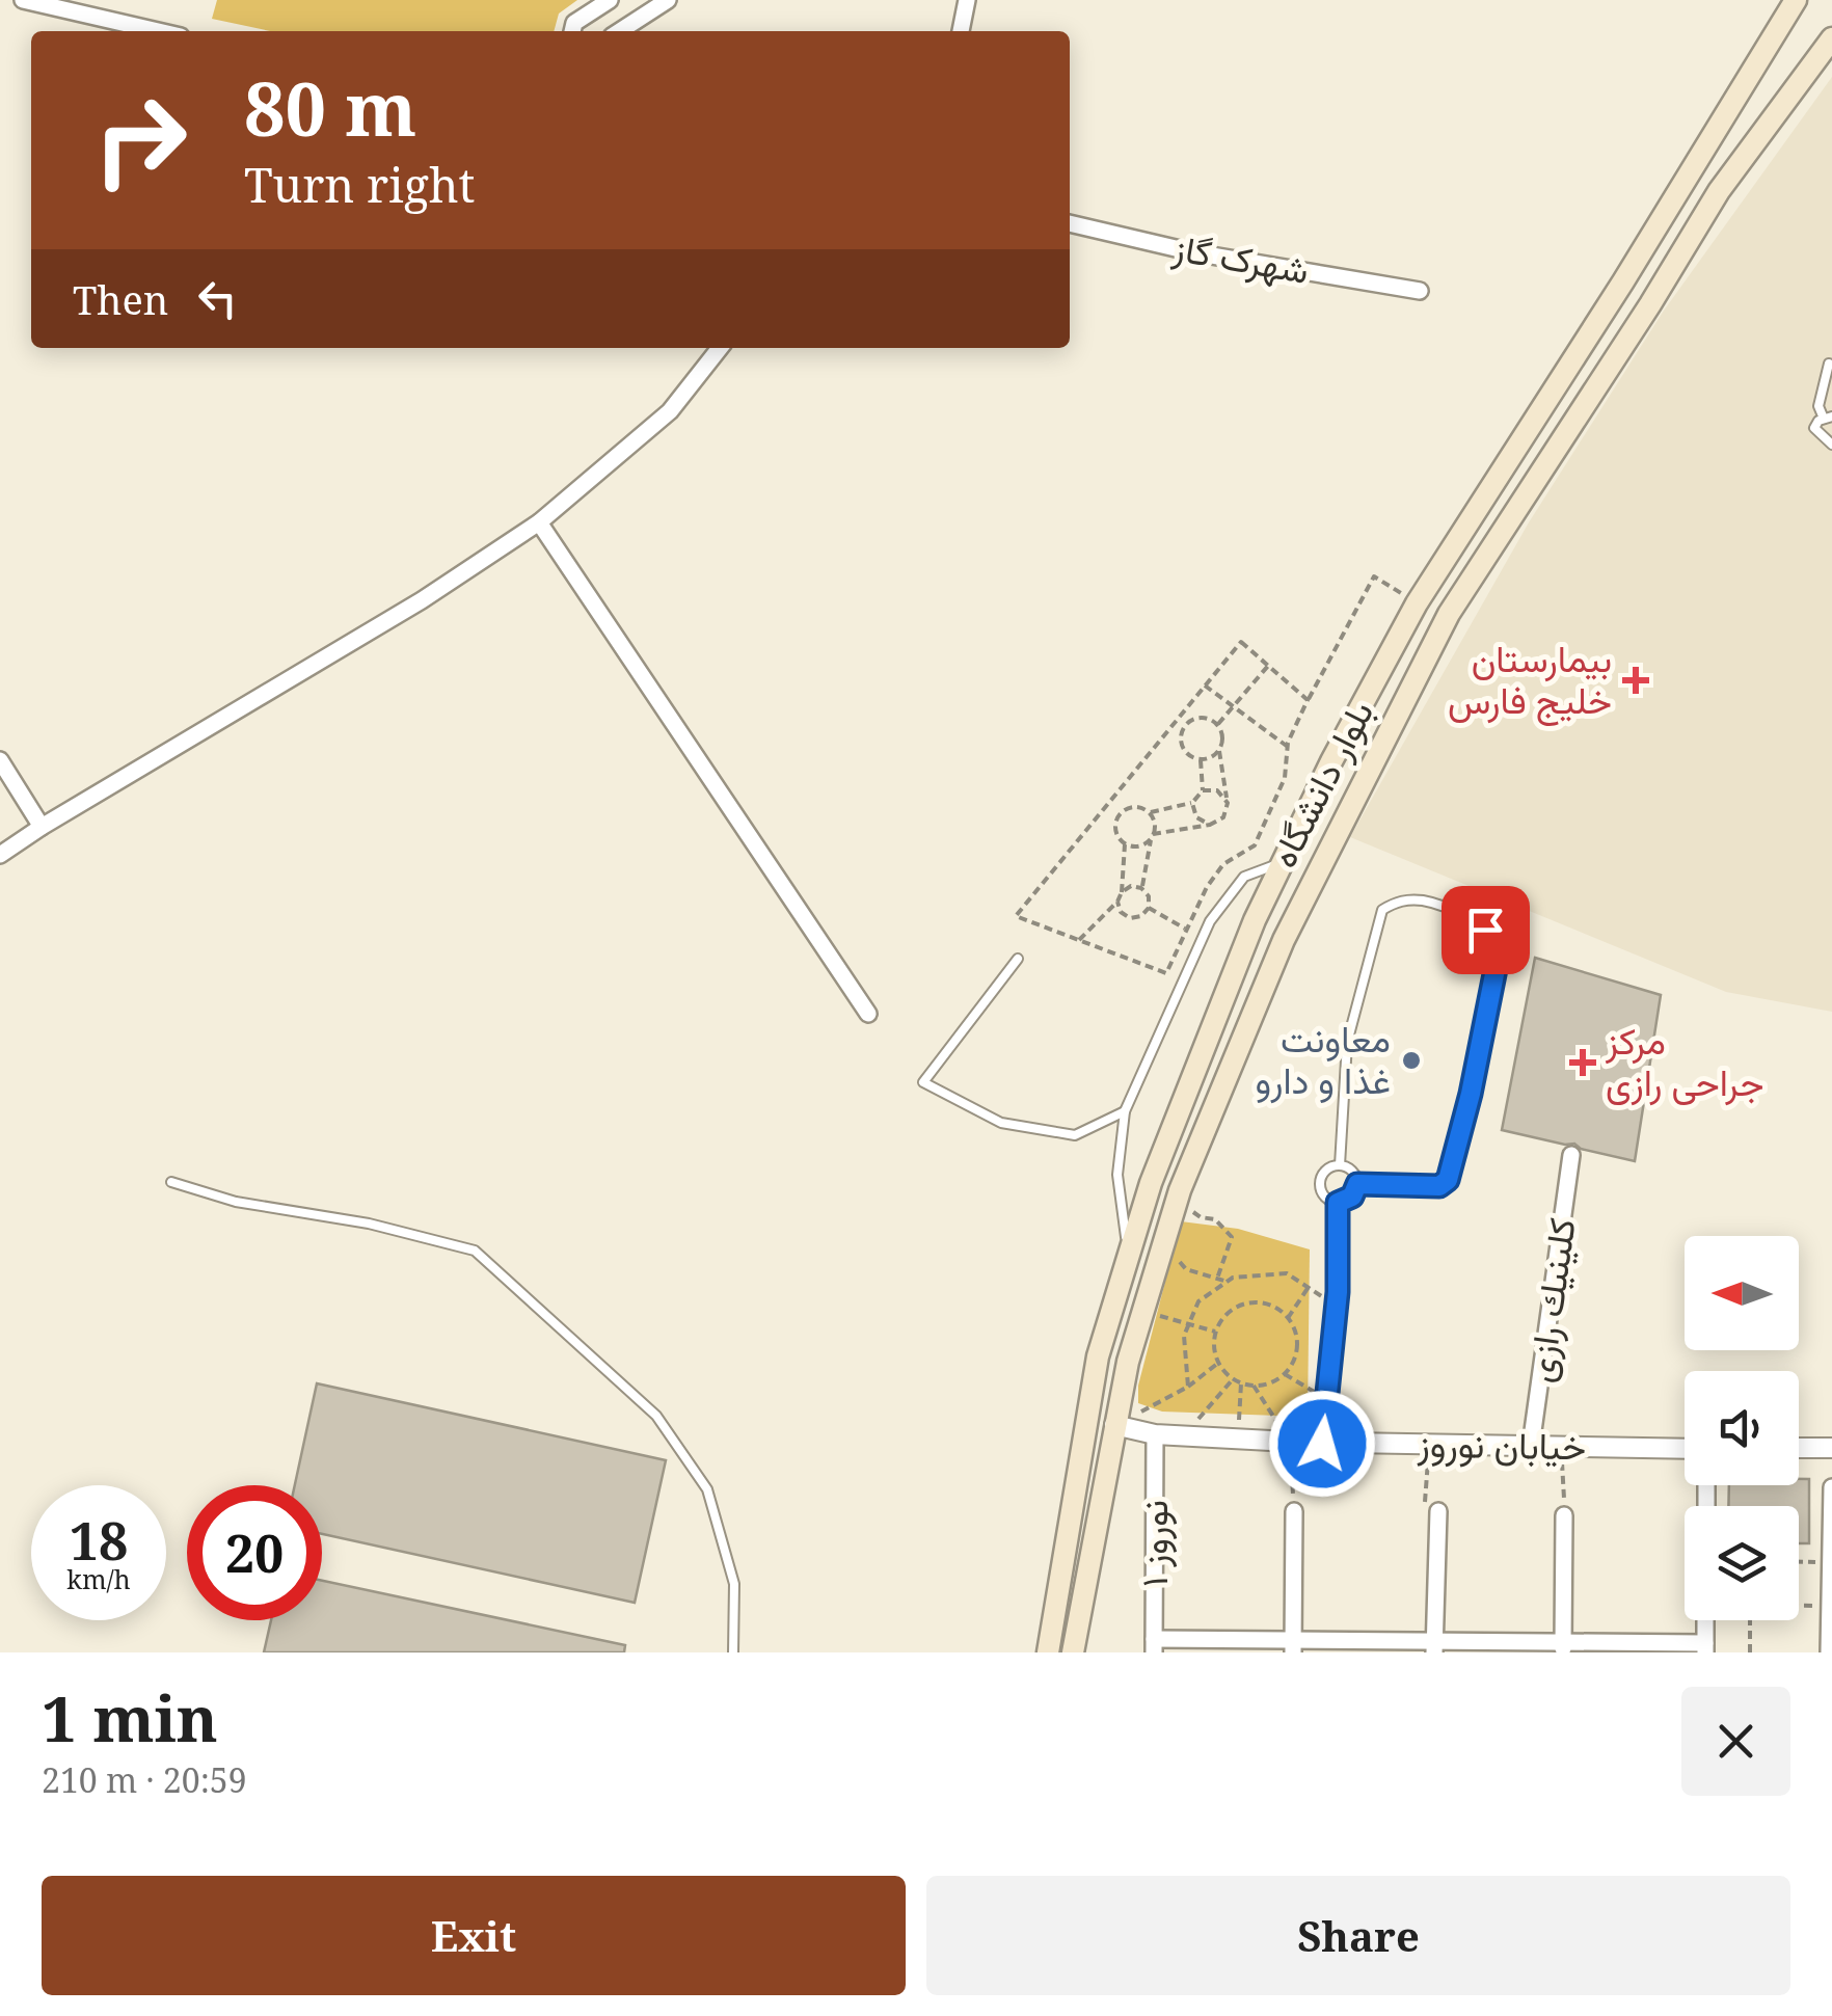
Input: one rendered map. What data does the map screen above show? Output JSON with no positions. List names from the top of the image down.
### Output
{
  "streets": {
    "main road": ["بلوار دانشگاه"],
    "street": [
      "شهرک گاز",
      "كلينيك رازی",
      "خیابان نوروز",
      "نوروز ۱"
    ]
  },
  "crossings": [
    ["بلوار دانشگاه", "خیابان نوروز"],
    ["كلينيك رازی", "خیابان نوروز"],
    ["خیابان نوروز", "نوروز ۱"]
  ],
  "places": {
    "health": ["بیمارستان خلیج فارس", "مرکز جراحی رازی"],
    "other": ["معاونت غذا و دارو"]
  },
  "north": "left",
  "page": {
    "turn": ["80 m", "Turn right"],
    "then": "Then",
    "speed": "18 km/h",
    "limit": "20",
    "heading": ["1 min", "210 m · 20:59"],
    "buttons": ["Exit", "Share"]
  }
}
